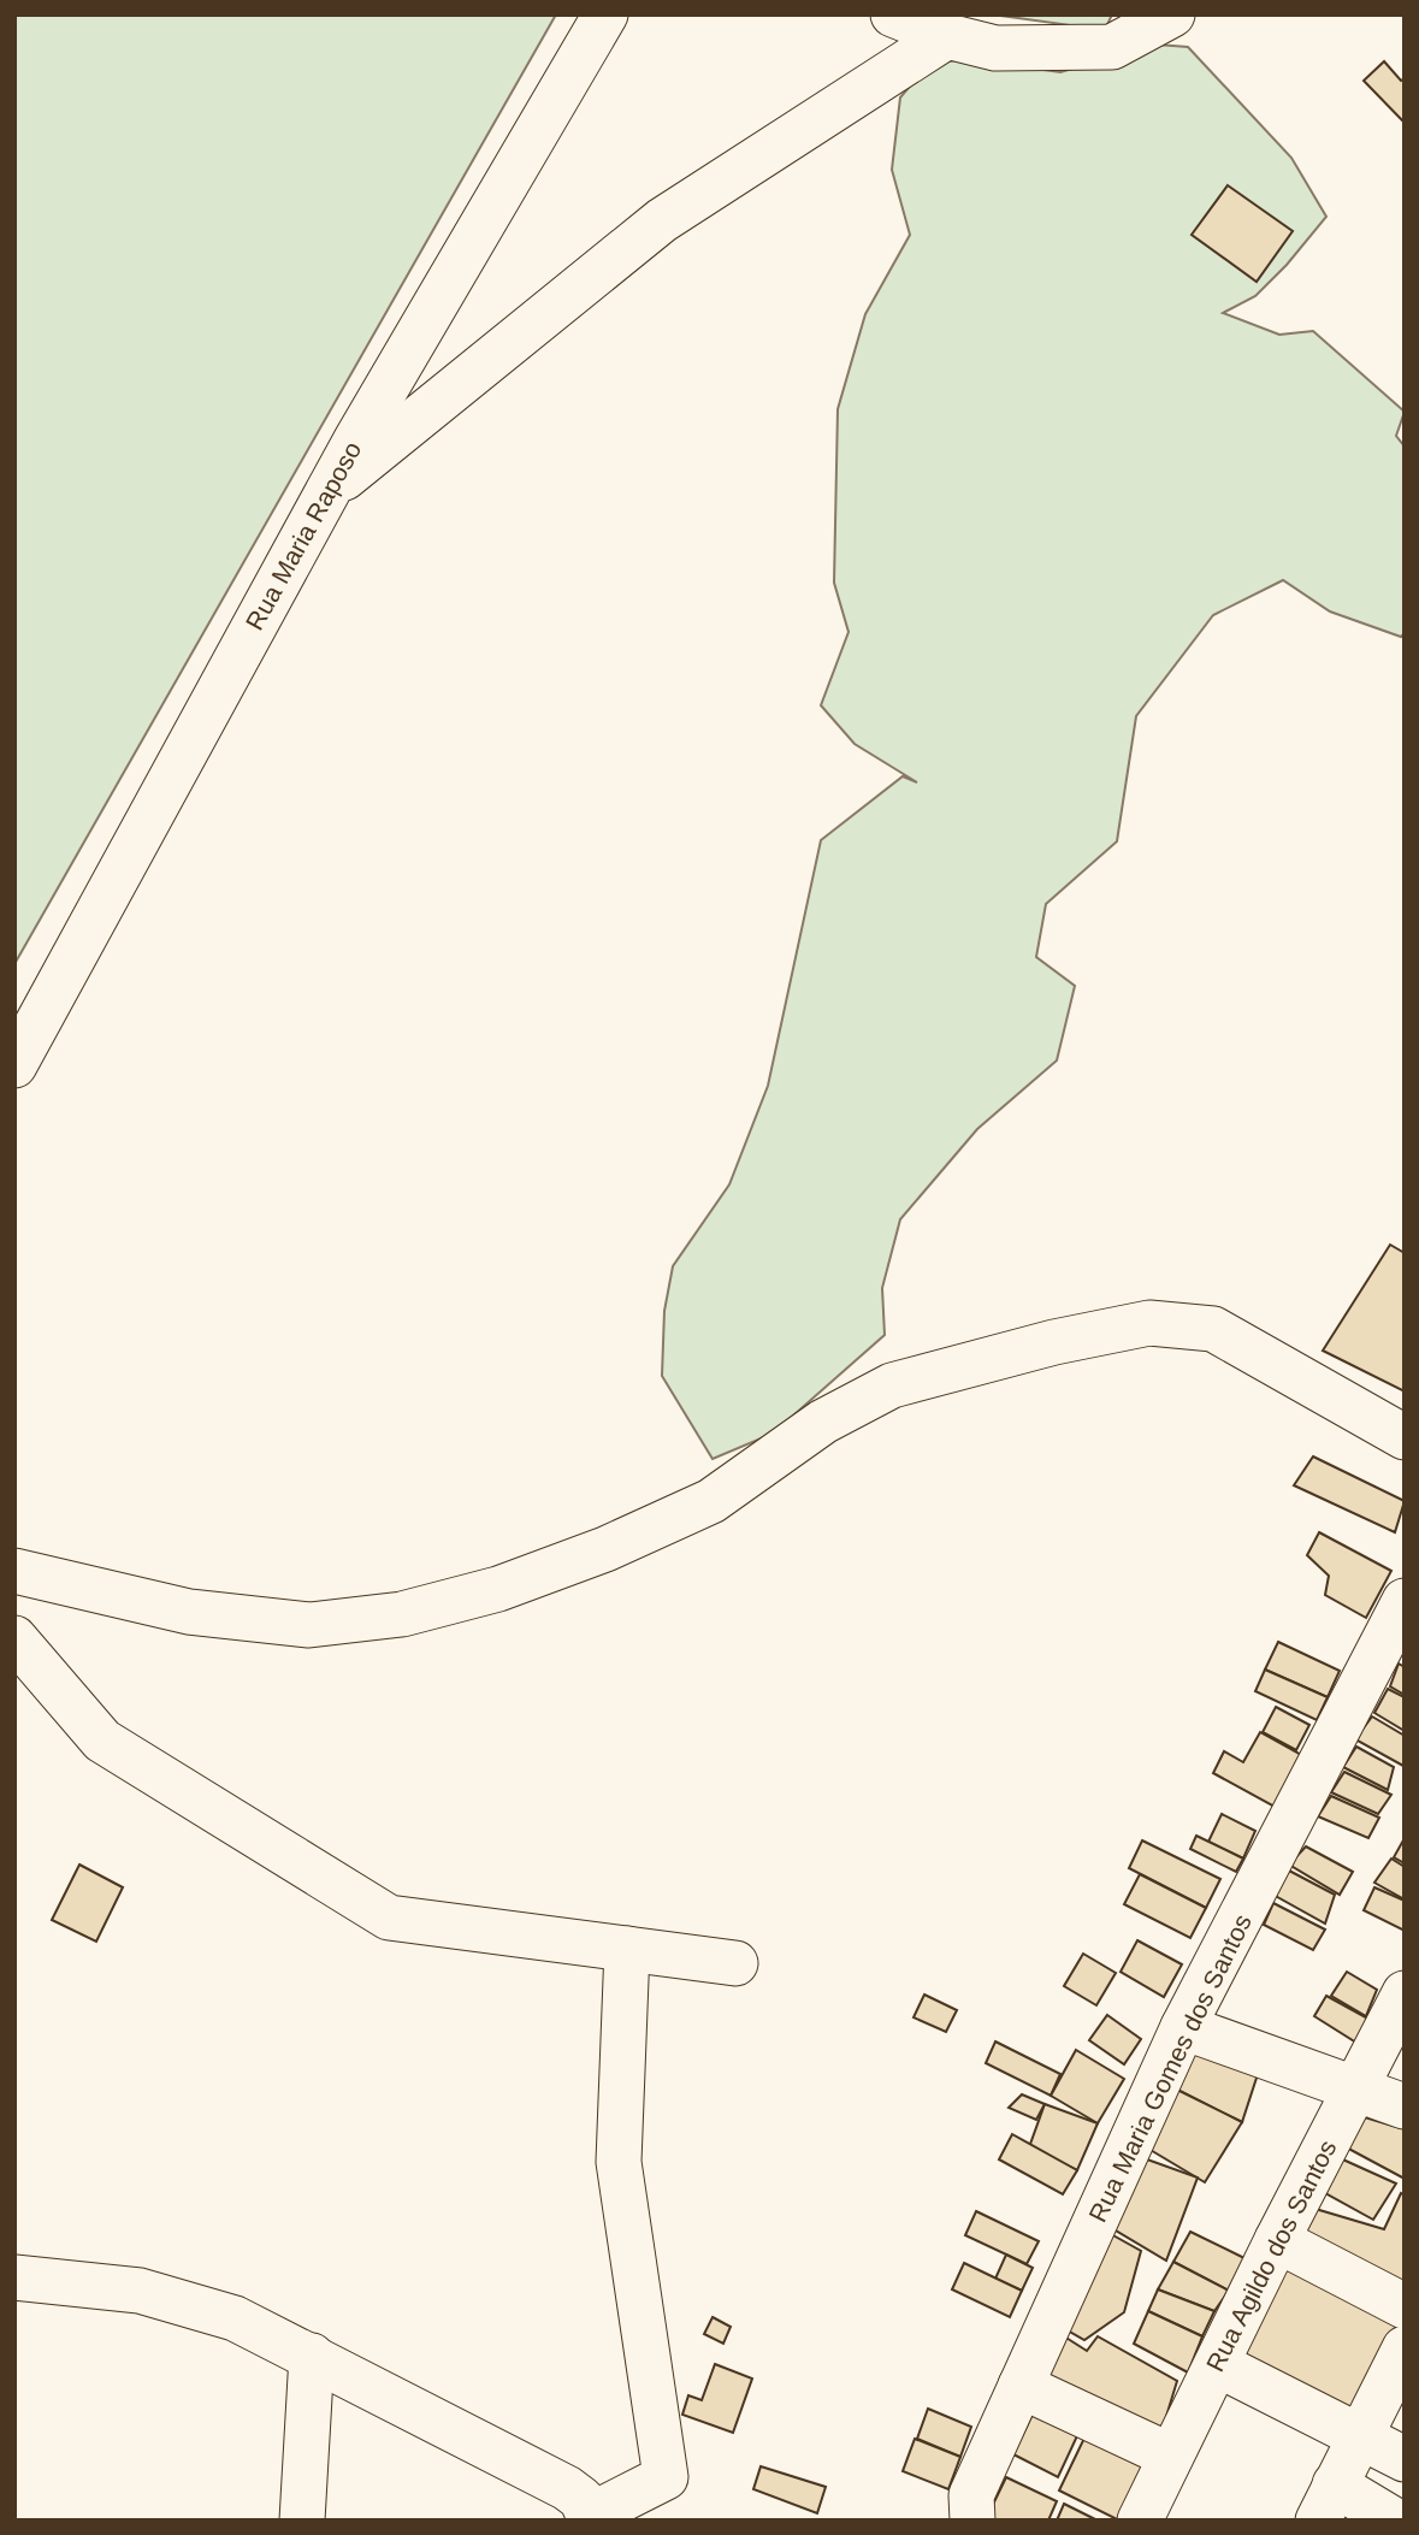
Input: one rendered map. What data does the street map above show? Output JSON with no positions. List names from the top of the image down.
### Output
{
  "streets": {
    "street": ["Rua Maria Raposo", "Rua Maria Gomes dos Santos", "Rua Agildo dos Santos"]
  }
}
